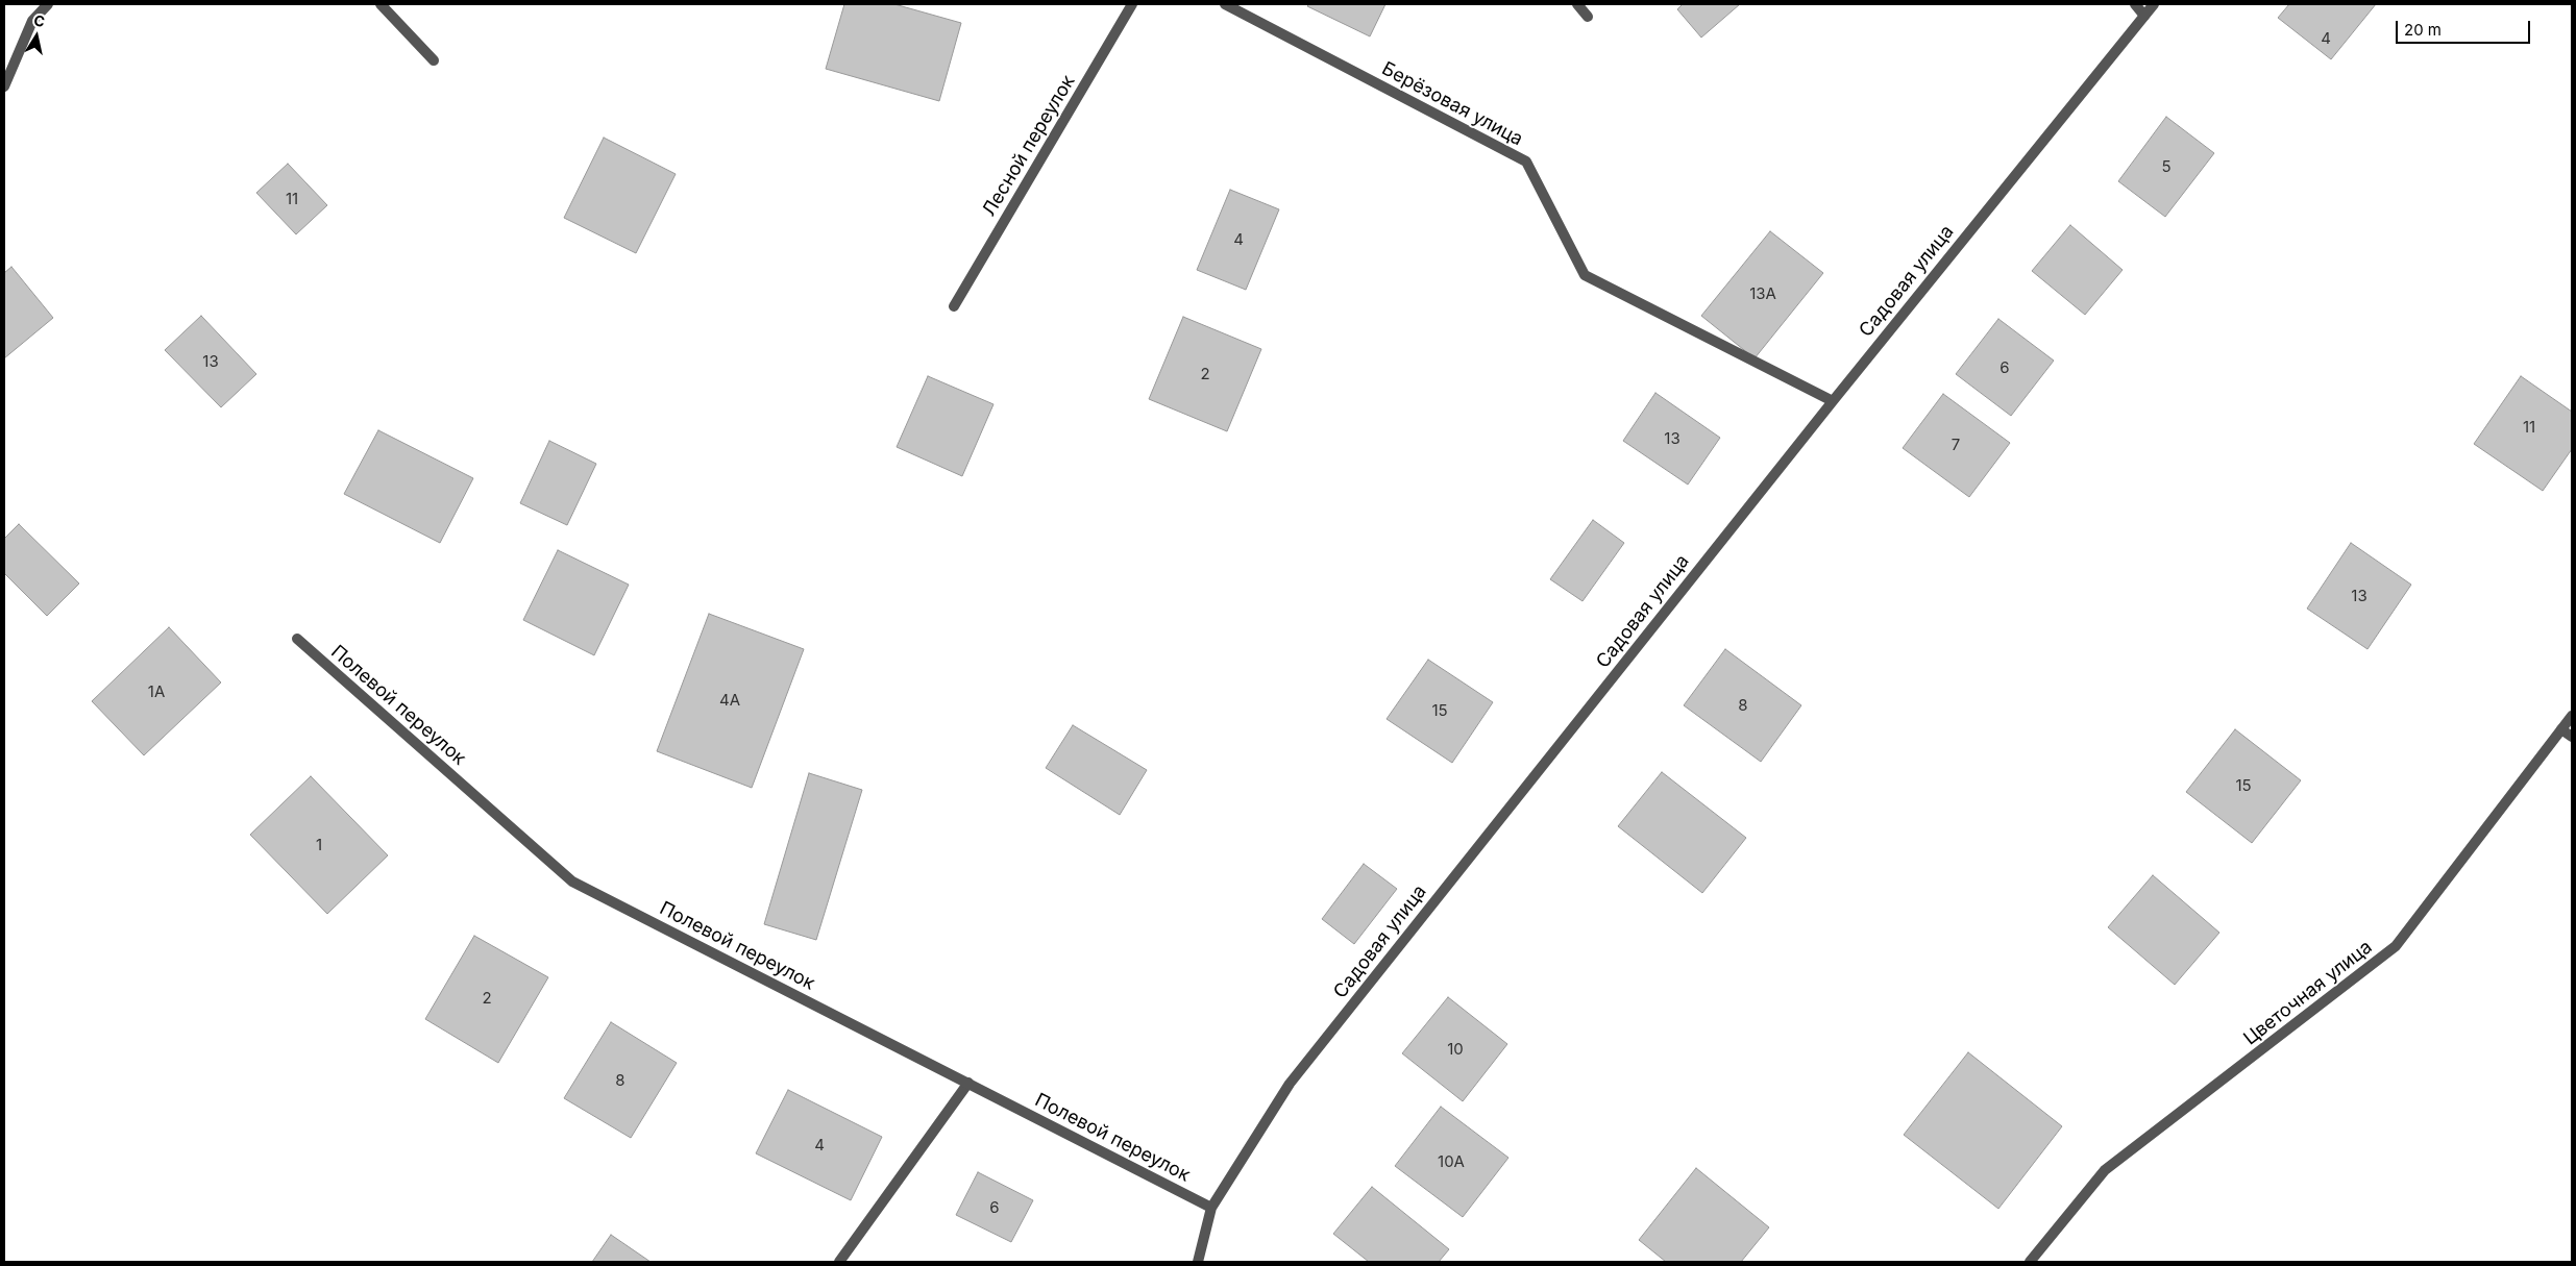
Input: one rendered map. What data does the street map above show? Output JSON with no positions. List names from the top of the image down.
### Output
{
  "streets": {
    "street": [
      "Берёзовая улица",
      "Лесной переулок",
      "Садовая улица",
      "Полевой переулок",
      "Цветочная улица"
    ]
  },
  "crossings": [
    ["Берёзовая улица", "Садовая улица"],
    ["Садовая улица", "Полевой переулок"]
  ],
  "house_numbers": [
    "4",
    "5",
    "11",
    "4",
    "13А",
    "13",
    "6",
    "2",
    "11",
    "13",
    "7",
    "13",
    "1А",
    "4А",
    "8",
    "15",
    "15",
    "1",
    "2",
    "10",
    "8",
    "4",
    "10А",
    "6"
  ],
  "scale_bar": "20 m",
  "north": "top"
}
